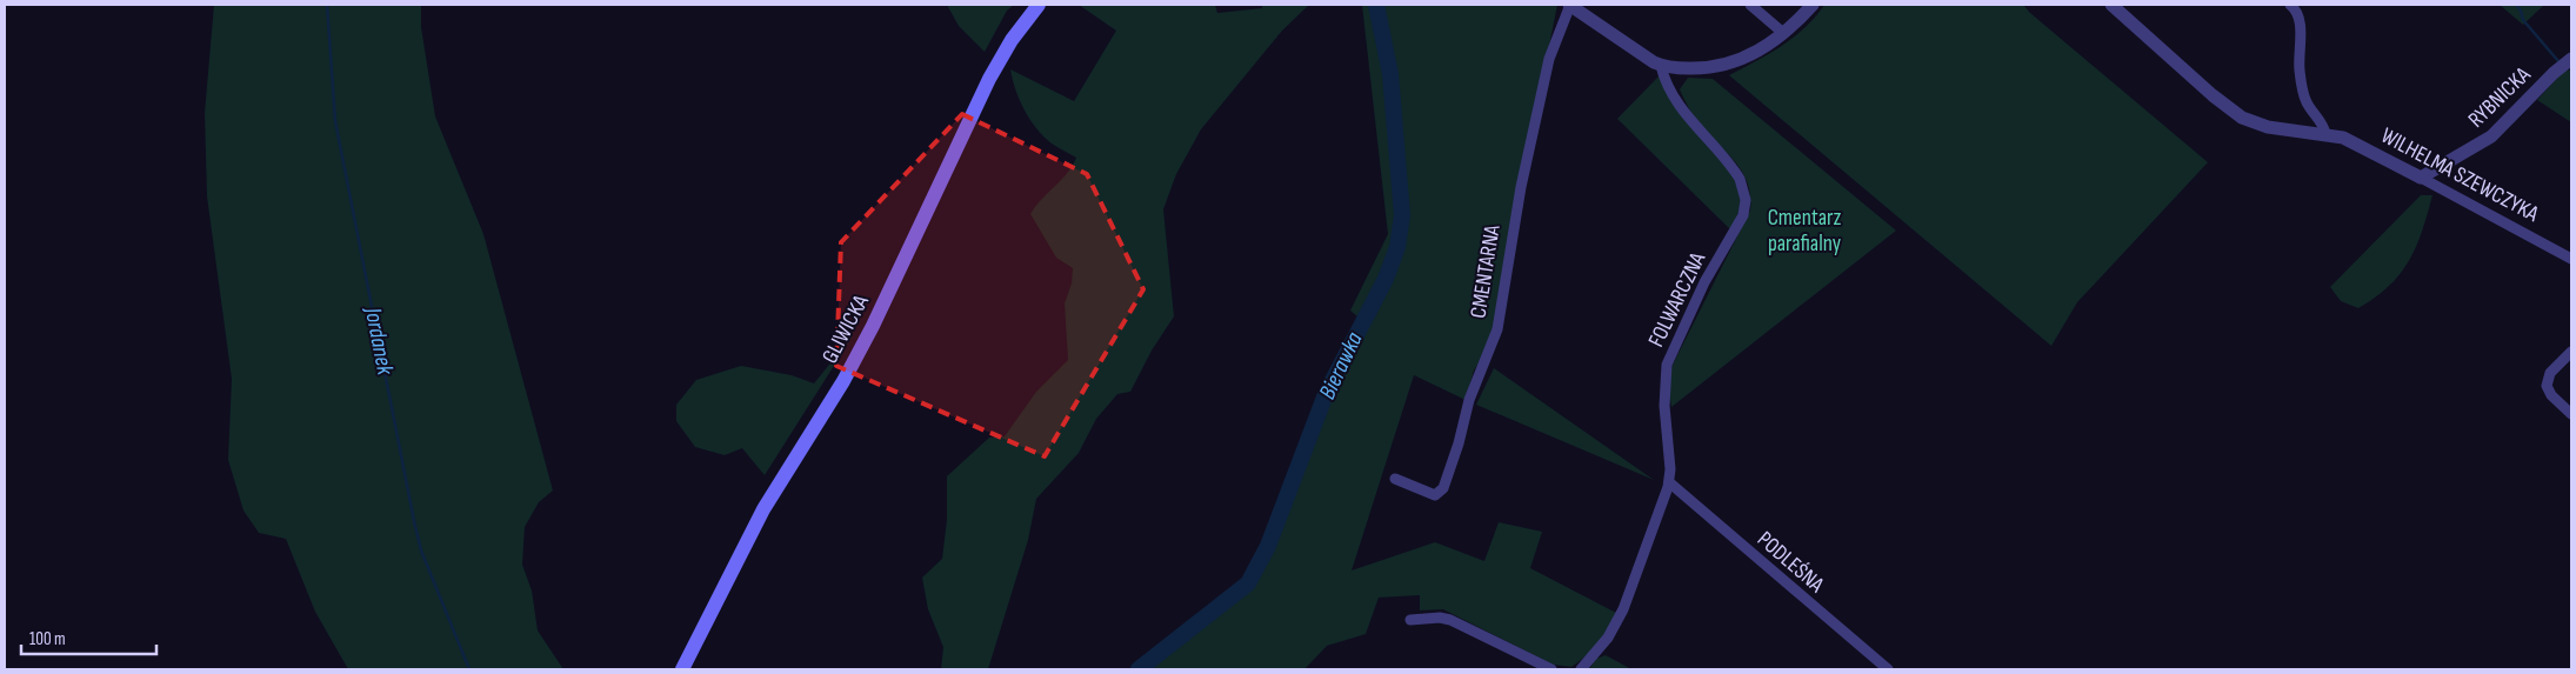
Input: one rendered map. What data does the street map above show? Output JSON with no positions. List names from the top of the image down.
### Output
{
  "streets": {
    "main road": ["GLIWICKA"],
    "street": [
      "RYBNICKA",
      "WILHELMA SZEWCZYKA",
      "CMENTARNA",
      "FOLWARCZNA",
      "PODLEŚNA"
    ]
  },
  "crossings": [
    ["RYBNICKA", "WILHELMA SZEWCZYKA"],
    ["CMENTARNA", "FOLWARCZNA"],
    ["FOLWARCZNA", "PODLEŚNA"]
  ],
  "water": ["Jordanek", "Bierawka"],
  "parks": ["Cmentarz parafialny"],
  "scale_bar": "100 m"
}
